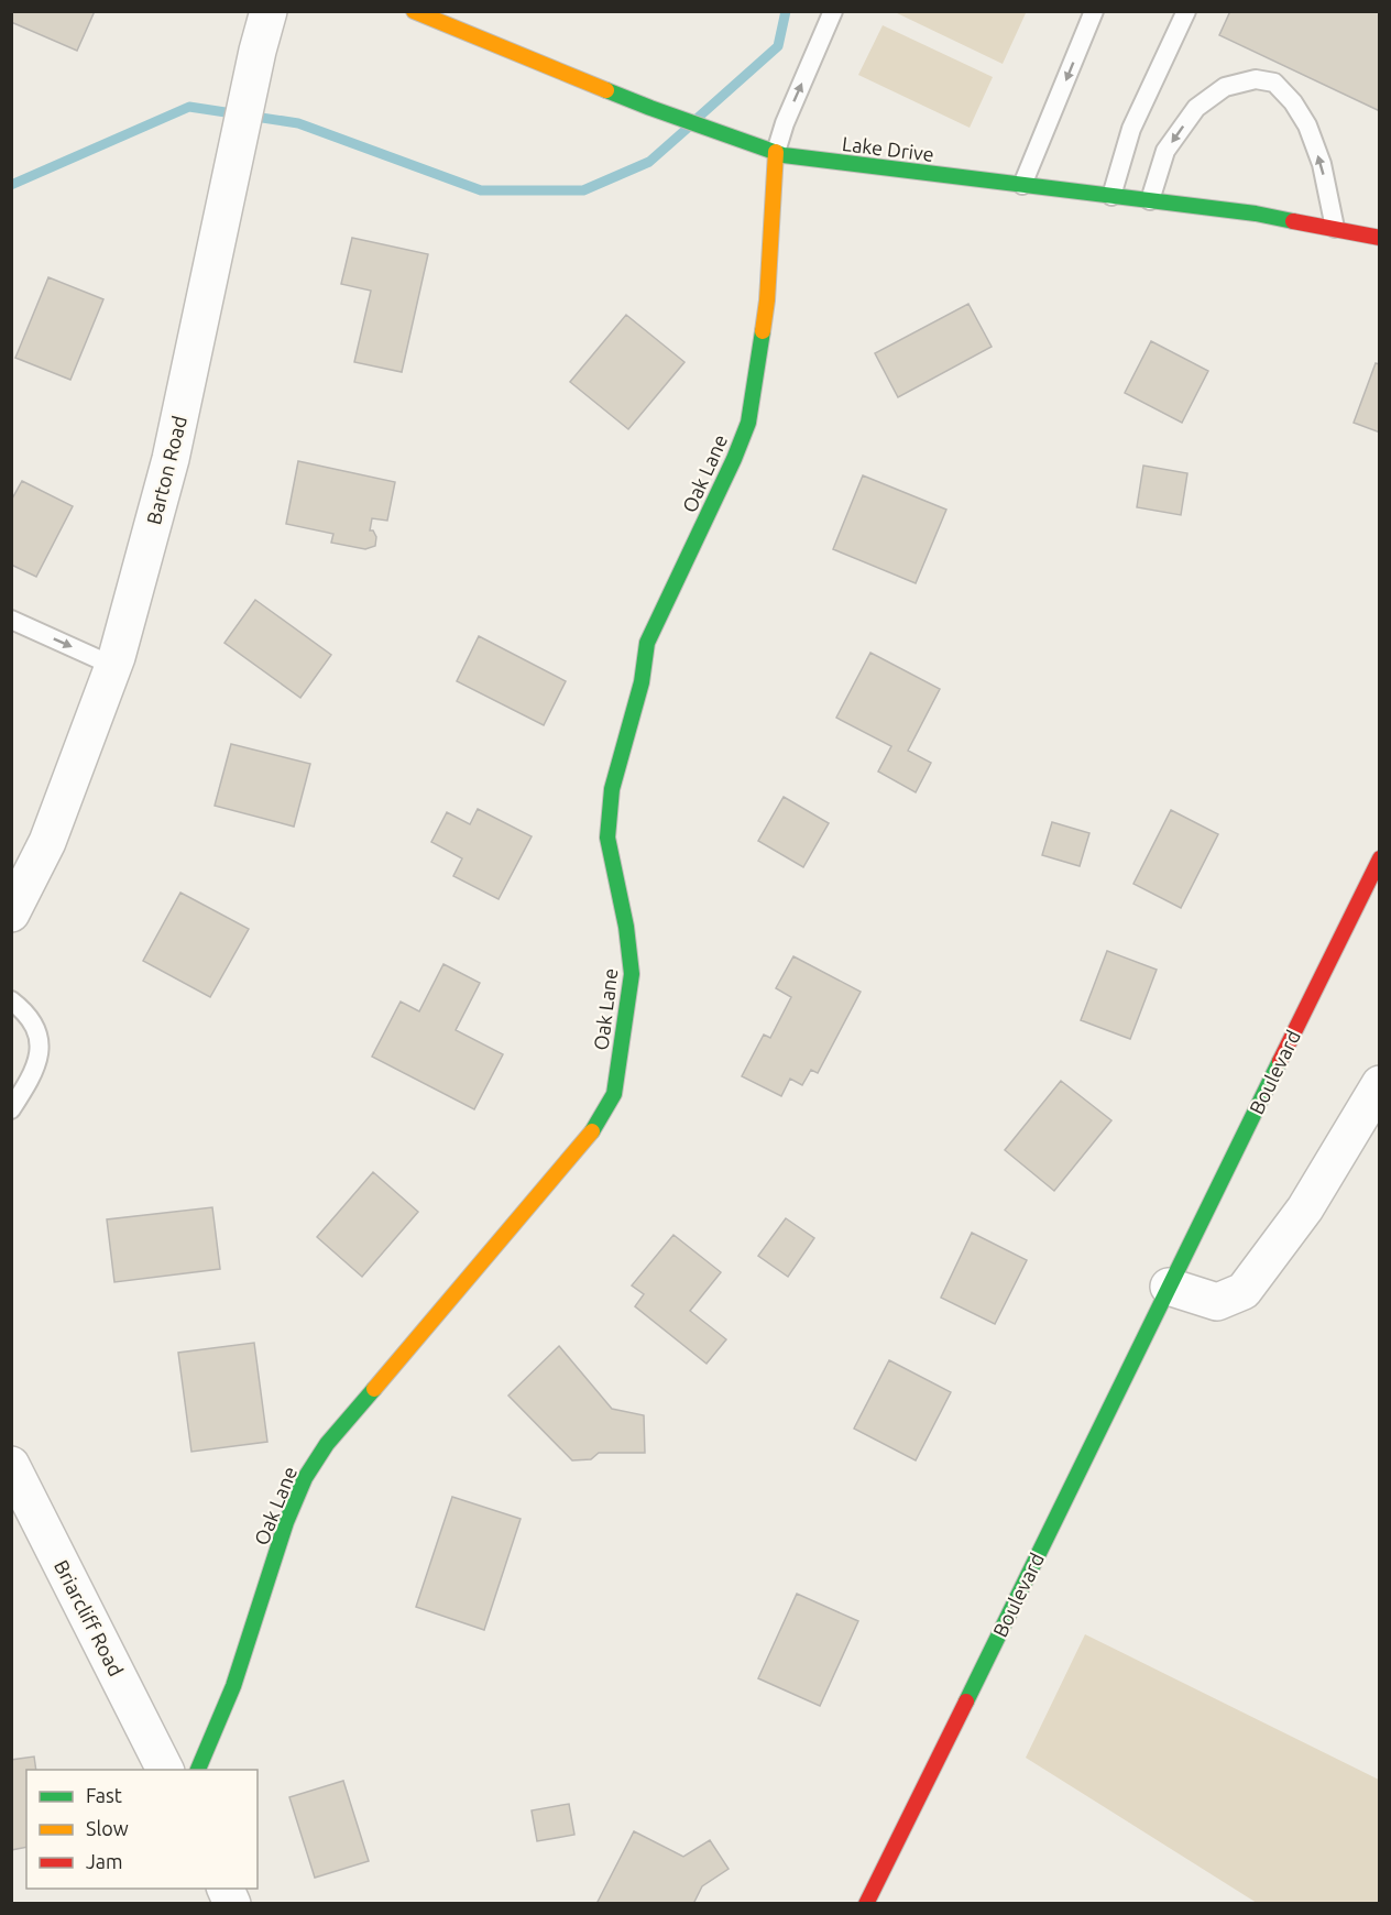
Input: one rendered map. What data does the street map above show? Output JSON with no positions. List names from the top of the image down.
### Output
{
  "streets": {
    "street": [
      "Lake Drive",
      "Barton Road",
      "Oak Lane",
      "Boulevard",
      "Briarcliff Road"
    ]
  },
  "crossings": [
    ["Lake Drive", "Oak Lane"]
  ],
  "legend": ["Fast", "Slow", "Jam"]
}
